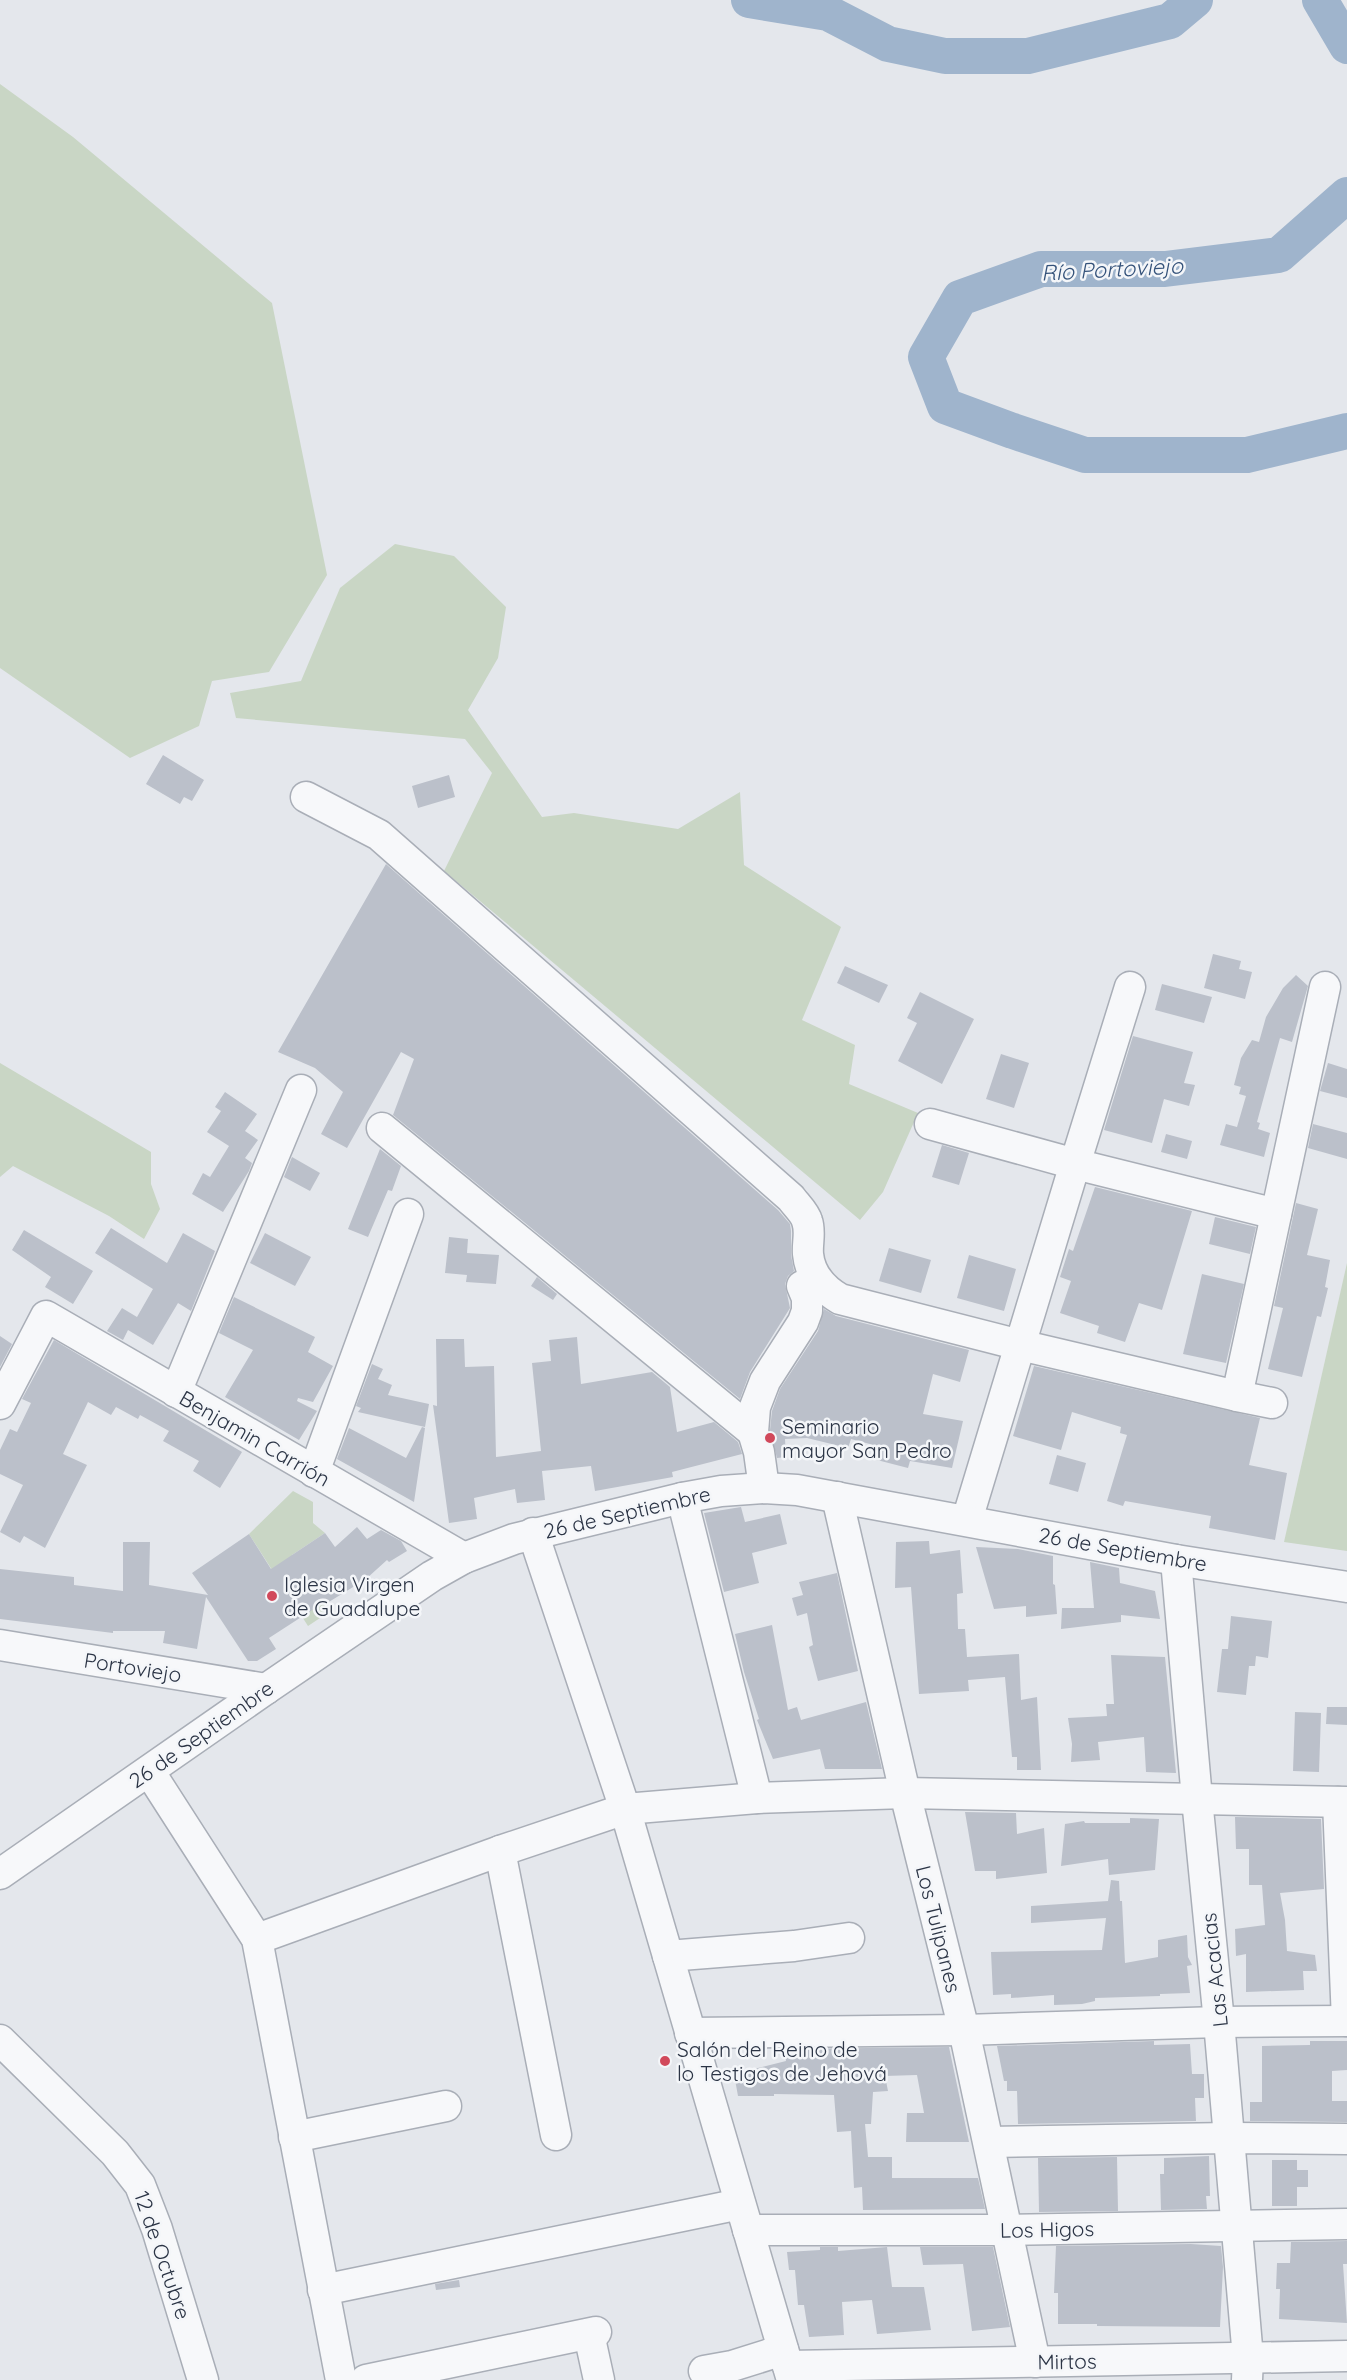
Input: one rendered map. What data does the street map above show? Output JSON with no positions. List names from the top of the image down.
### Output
{
  "streets": {
    "street": [
      "Benjamin Carrión",
      "26 de Septiembre",
      "Portoviejo",
      "Los Tulipanes",
      "Las Acacias",
      "Los Higos",
      "12 de Octubre",
      "Mirtos"
    ]
  },
  "crossings": [
    ["Benjamin Carrión", "26 de Septiembre"],
    ["26 de Septiembre", "Portoviejo"],
    ["26 de Septiembre", "Los Tulipanes"],
    ["26 de Septiembre", "Las Acacias"],
    ["Los Tulipanes", "Los Higos"],
    ["Los Tulipanes", "Mirtos"],
    ["Las Acacias", "Los Higos"],
    ["Las Acacias", "Mirtos"]
  ],
  "water": ["Río Portoviejo"],
  "places": ["Seminario mayor San Pedro", "Iglesia Virgen de Guadalupe", "Salón del Reino de lo Testigos de Jehová"]
}
